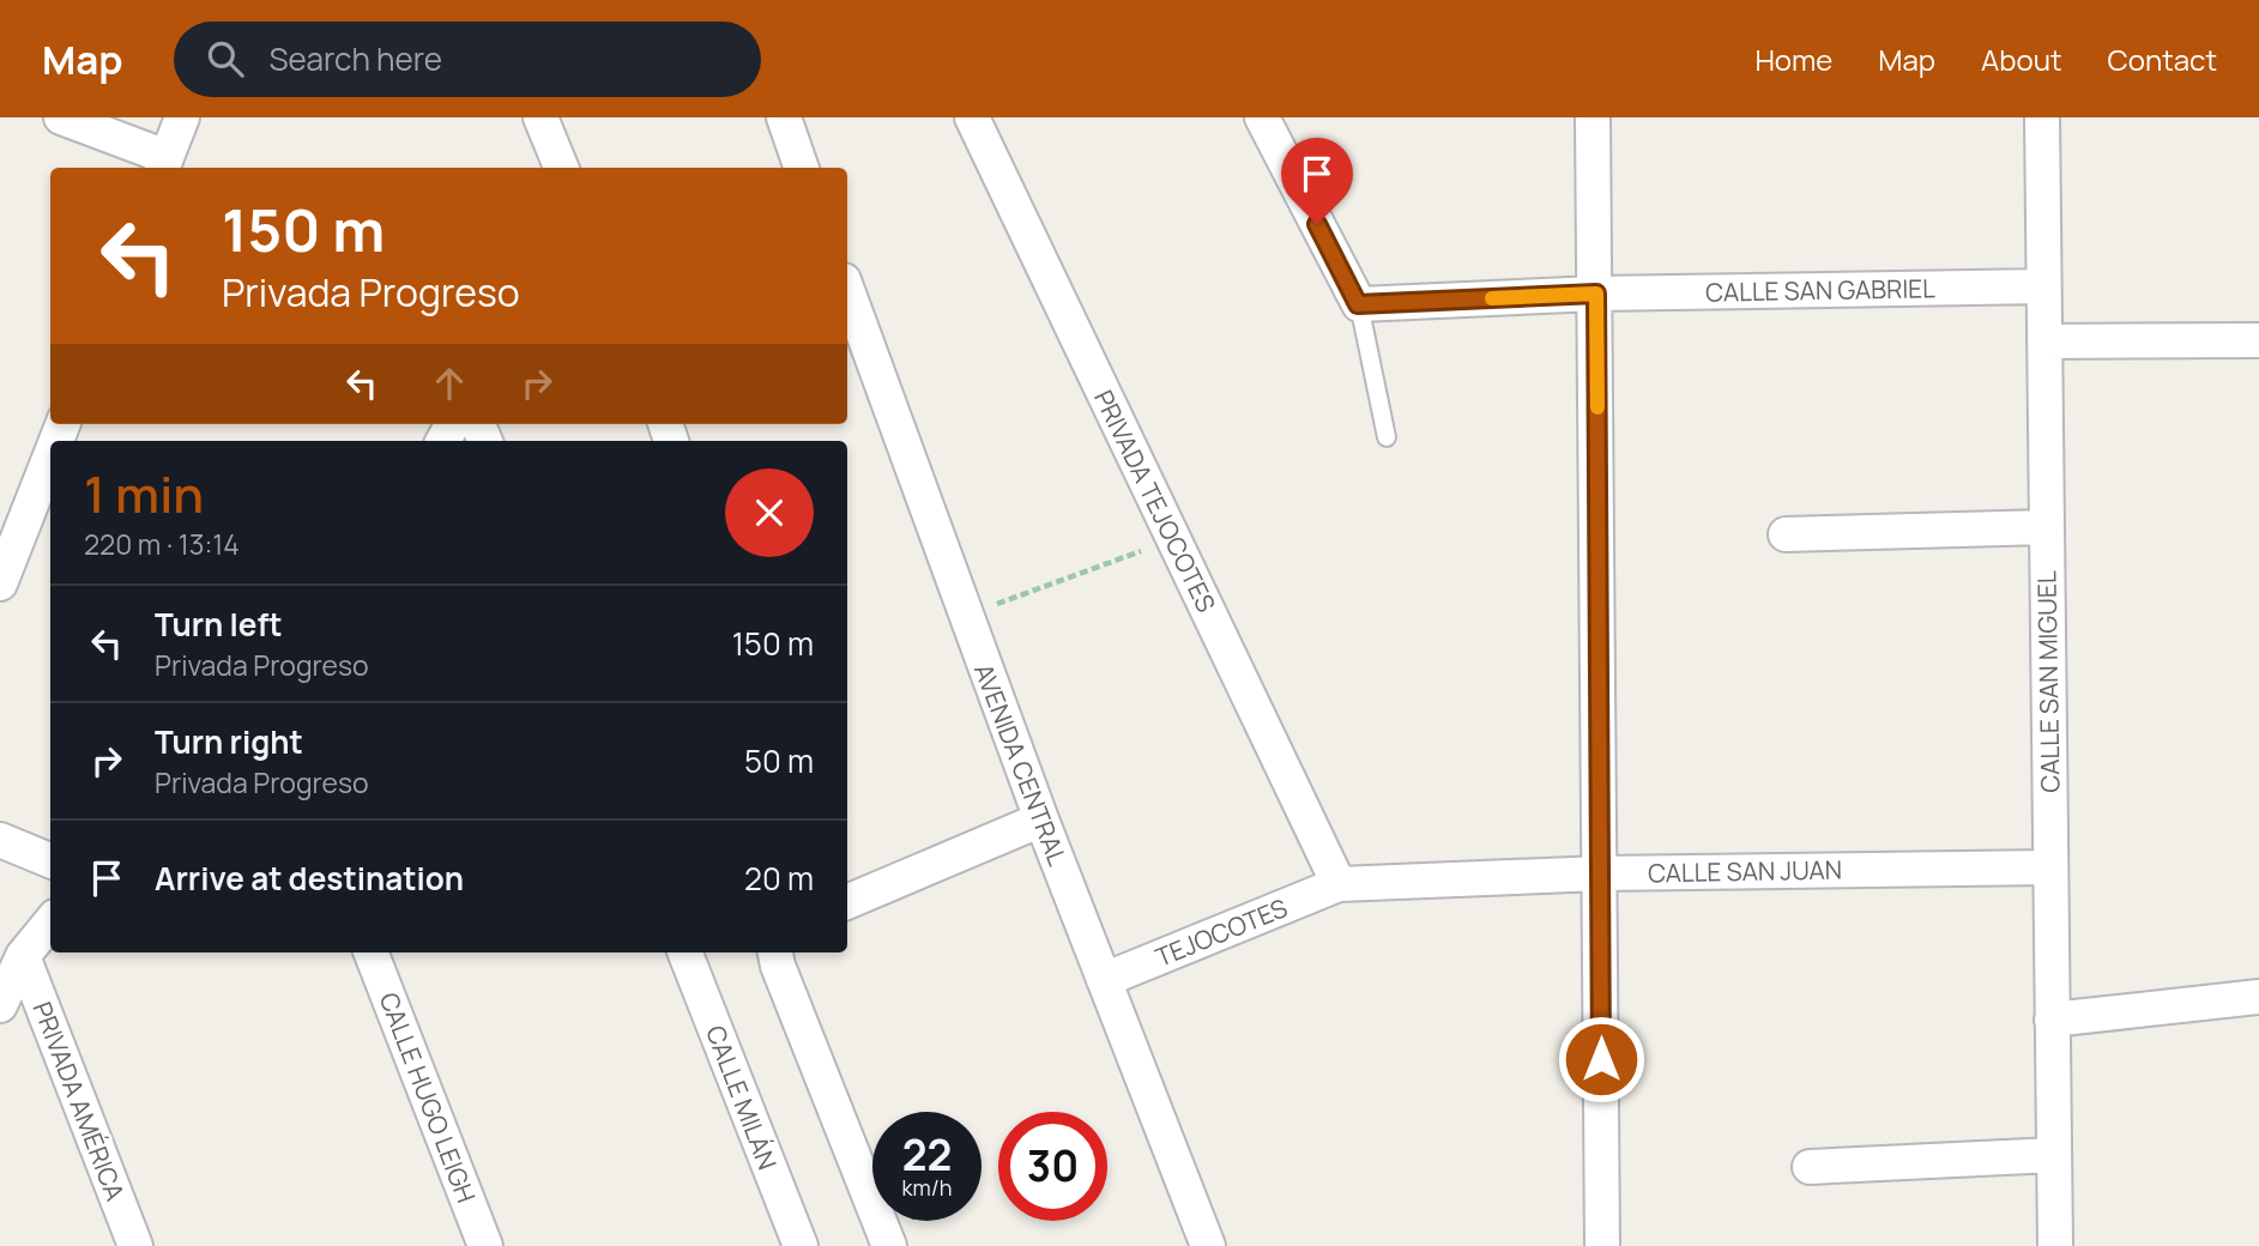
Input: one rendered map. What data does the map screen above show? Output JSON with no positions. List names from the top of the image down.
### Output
{
  "streets": {
    "street": [
      "CALLE SAN GABRIEL",
      "PRIVADA TEJOCOTES",
      "CALLE SAN MIGUEL",
      "AVENIDA CENTRAL",
      "CALLE SAN JUAN",
      "TEJOCOTES",
      "CALLE HUGO LEIGH",
      "CALLE MILÁN",
      "PRIVADA AMÉRICA"
    ]
  },
  "crossings": [
    ["CALLE SAN GABRIEL", "CALLE SAN MIGUEL"],
    ["PRIVADA TEJOCOTES", "CALLE SAN JUAN"],
    ["PRIVADA TEJOCOTES", "TEJOCOTES"],
    ["CALLE SAN MIGUEL", "CALLE SAN JUAN"],
    ["AVENIDA CENTRAL", "TEJOCOTES"],
    ["CALLE SAN JUAN", "TEJOCOTES"]
  ],
  "page": {
    "header": "Map",
    "search": "Search here",
    "nav": [
      "Home",
      "Map",
      "About",
      "Contact"
    ],
    "turn": ["150 m", "Privada Progreso"],
    "heading": ["1 min", "220 m · 13:14"],
    "list": [
      {
        "name": "Turn left",
        "note": "Privada Progreso",
        "value": "150 m"
      },
      {
        "name": "Turn right",
        "note": "Privada Progreso",
        "value": "50 m"
      },
      {
        "name": "Arrive at destination",
        "value": "20 m"
      }
    ],
    "speed": "22 km/h",
    "limit": "30"
  }
}
